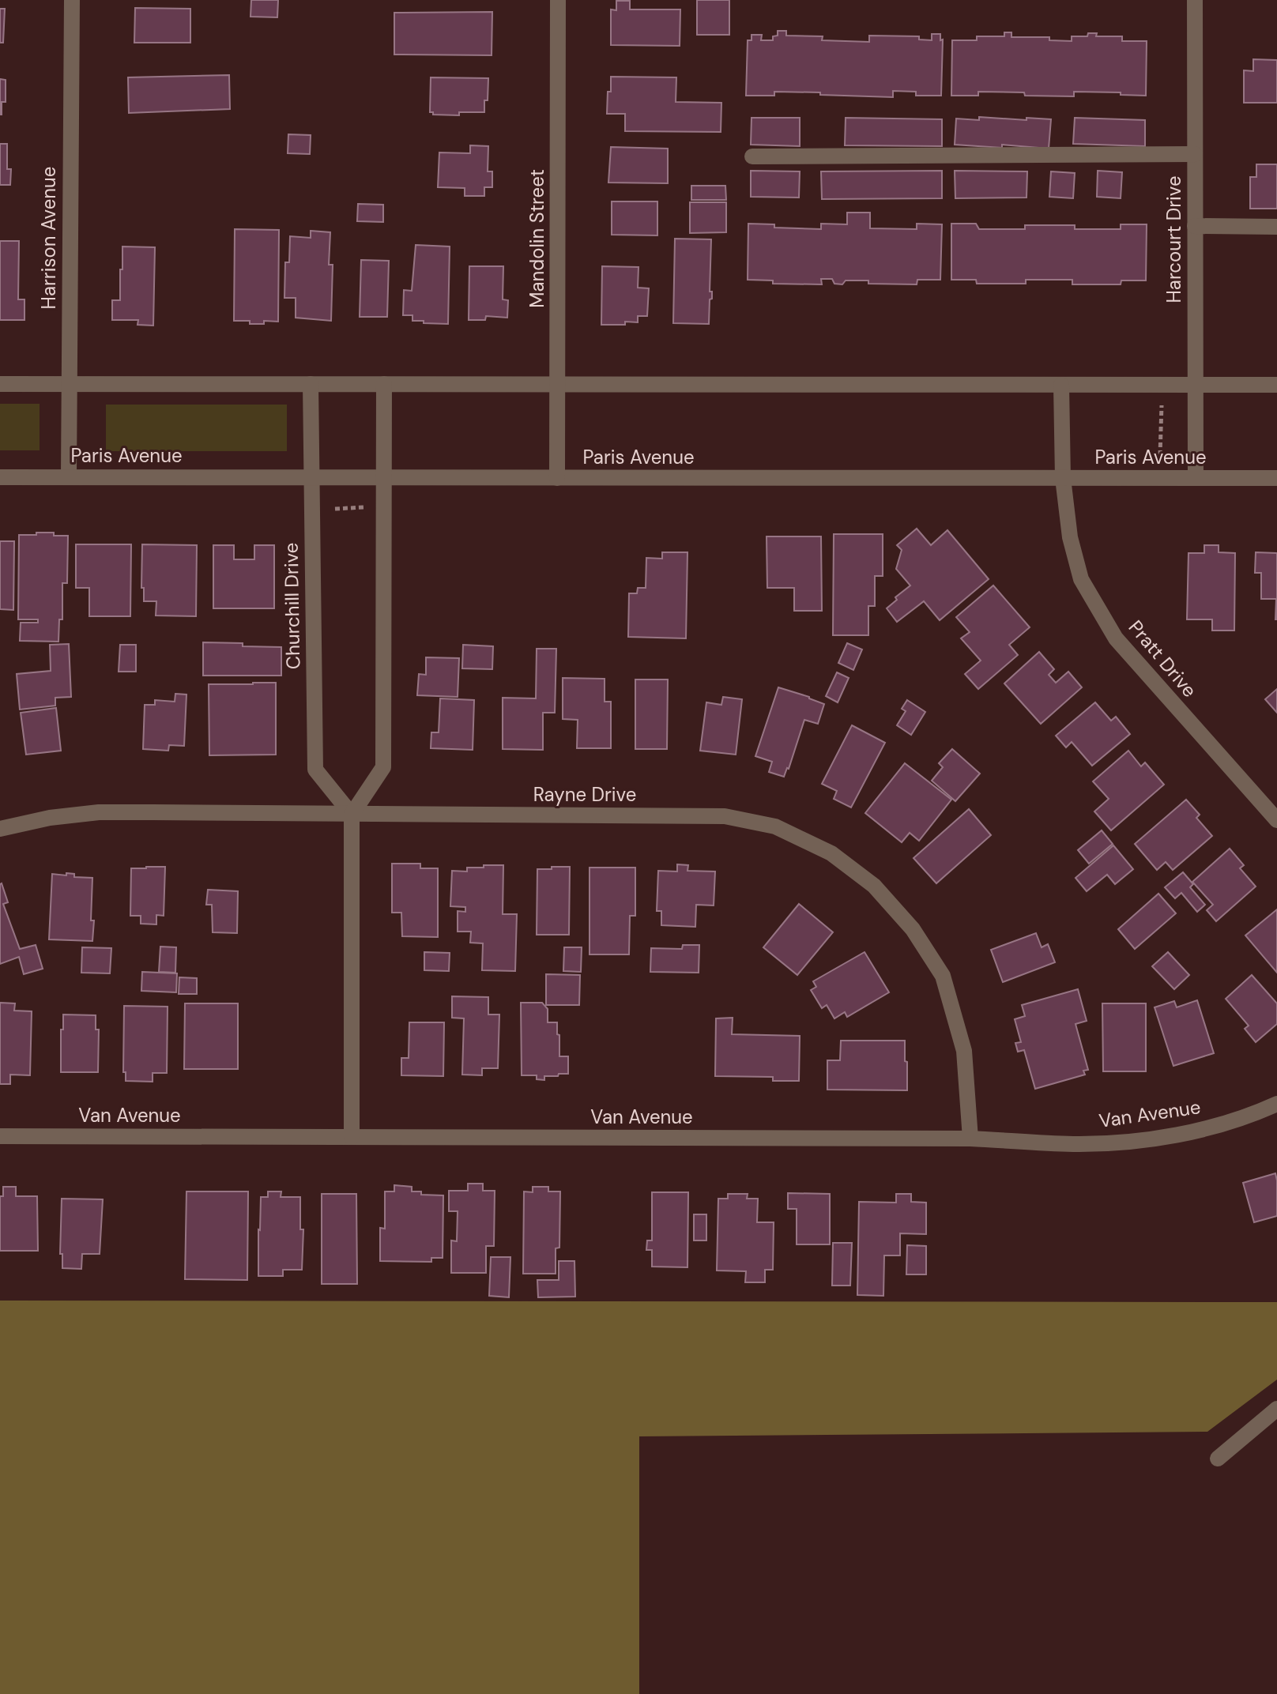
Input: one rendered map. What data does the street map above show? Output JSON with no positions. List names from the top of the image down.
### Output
{
  "streets": {
    "street": [
      "Harrison Avenue",
      "Mandolin Street",
      "Harcourt Drive",
      "Paris Avenue",
      "Churchill Drive",
      "Pratt Drive",
      "Rayne Drive",
      "Van Avenue"
    ]
  },
  "crossings": [
    ["Harrison Avenue", "Paris Avenue"],
    ["Mandolin Street", "Paris Avenue"],
    ["Harcourt Drive", "Paris Avenue"],
    ["Paris Avenue", "Churchill Drive"],
    ["Paris Avenue", "Pratt Drive"],
    ["Churchill Drive", "Rayne Drive"],
    ["Rayne Drive", "Van Avenue"]
  ]
}
